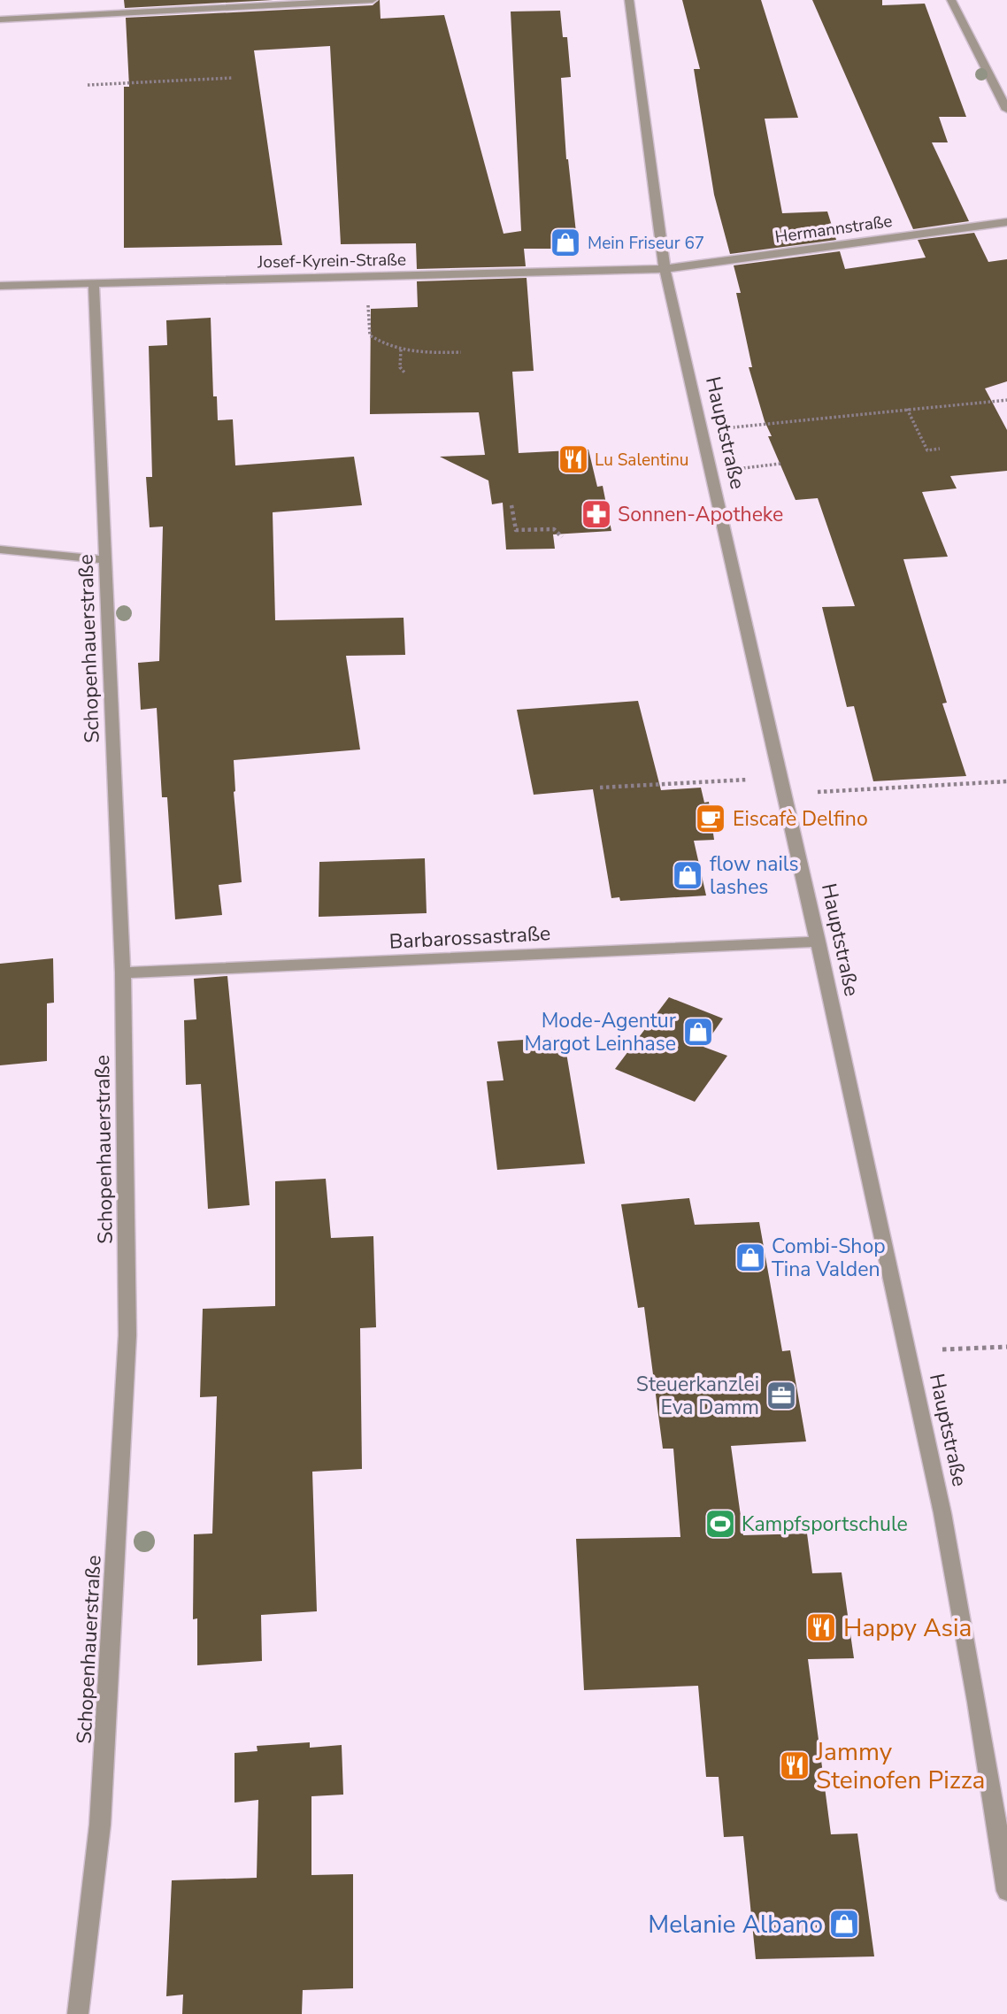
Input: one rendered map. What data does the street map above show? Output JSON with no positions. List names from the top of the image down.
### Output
{
  "streets": {
    "street": [
      "Hermannstraße",
      "Josef-Kyrein-Straße",
      "Hauptstraße",
      "Schopenhauerstraße",
      "Barbarossastraße"
    ]
  },
  "crossings": [
    ["Hermannstraße", "Josef-Kyrein-Straße"],
    ["Hermannstraße", "Hauptstraße"],
    ["Josef-Kyrein-Straße", "Hauptstraße"],
    ["Josef-Kyrein-Straße", "Schopenhauerstraße"],
    ["Hauptstraße", "Barbarossastraße"],
    ["Schopenhauerstraße", "Barbarossastraße"]
  ],
  "places": {
    "shop": [
      "Mein Friseur 67",
      "flow nails lashes",
      "Mode-Agentur Margot Leinhase",
      "Combi-Shop Tina Valden",
      "Melanie Albano"
    ],
    "restaurant": ["Lu Salentinu", "Happy Asia", "Jammy Steinofen Pizza"],
    "pharmacy": ["Sonnen-Apotheke"],
    "cafe": ["Eiscafè Delfino"],
    "office": ["Steuerkanzlei Eva Damm"],
    "sports": ["Kampfsportschule"]
  }
}
